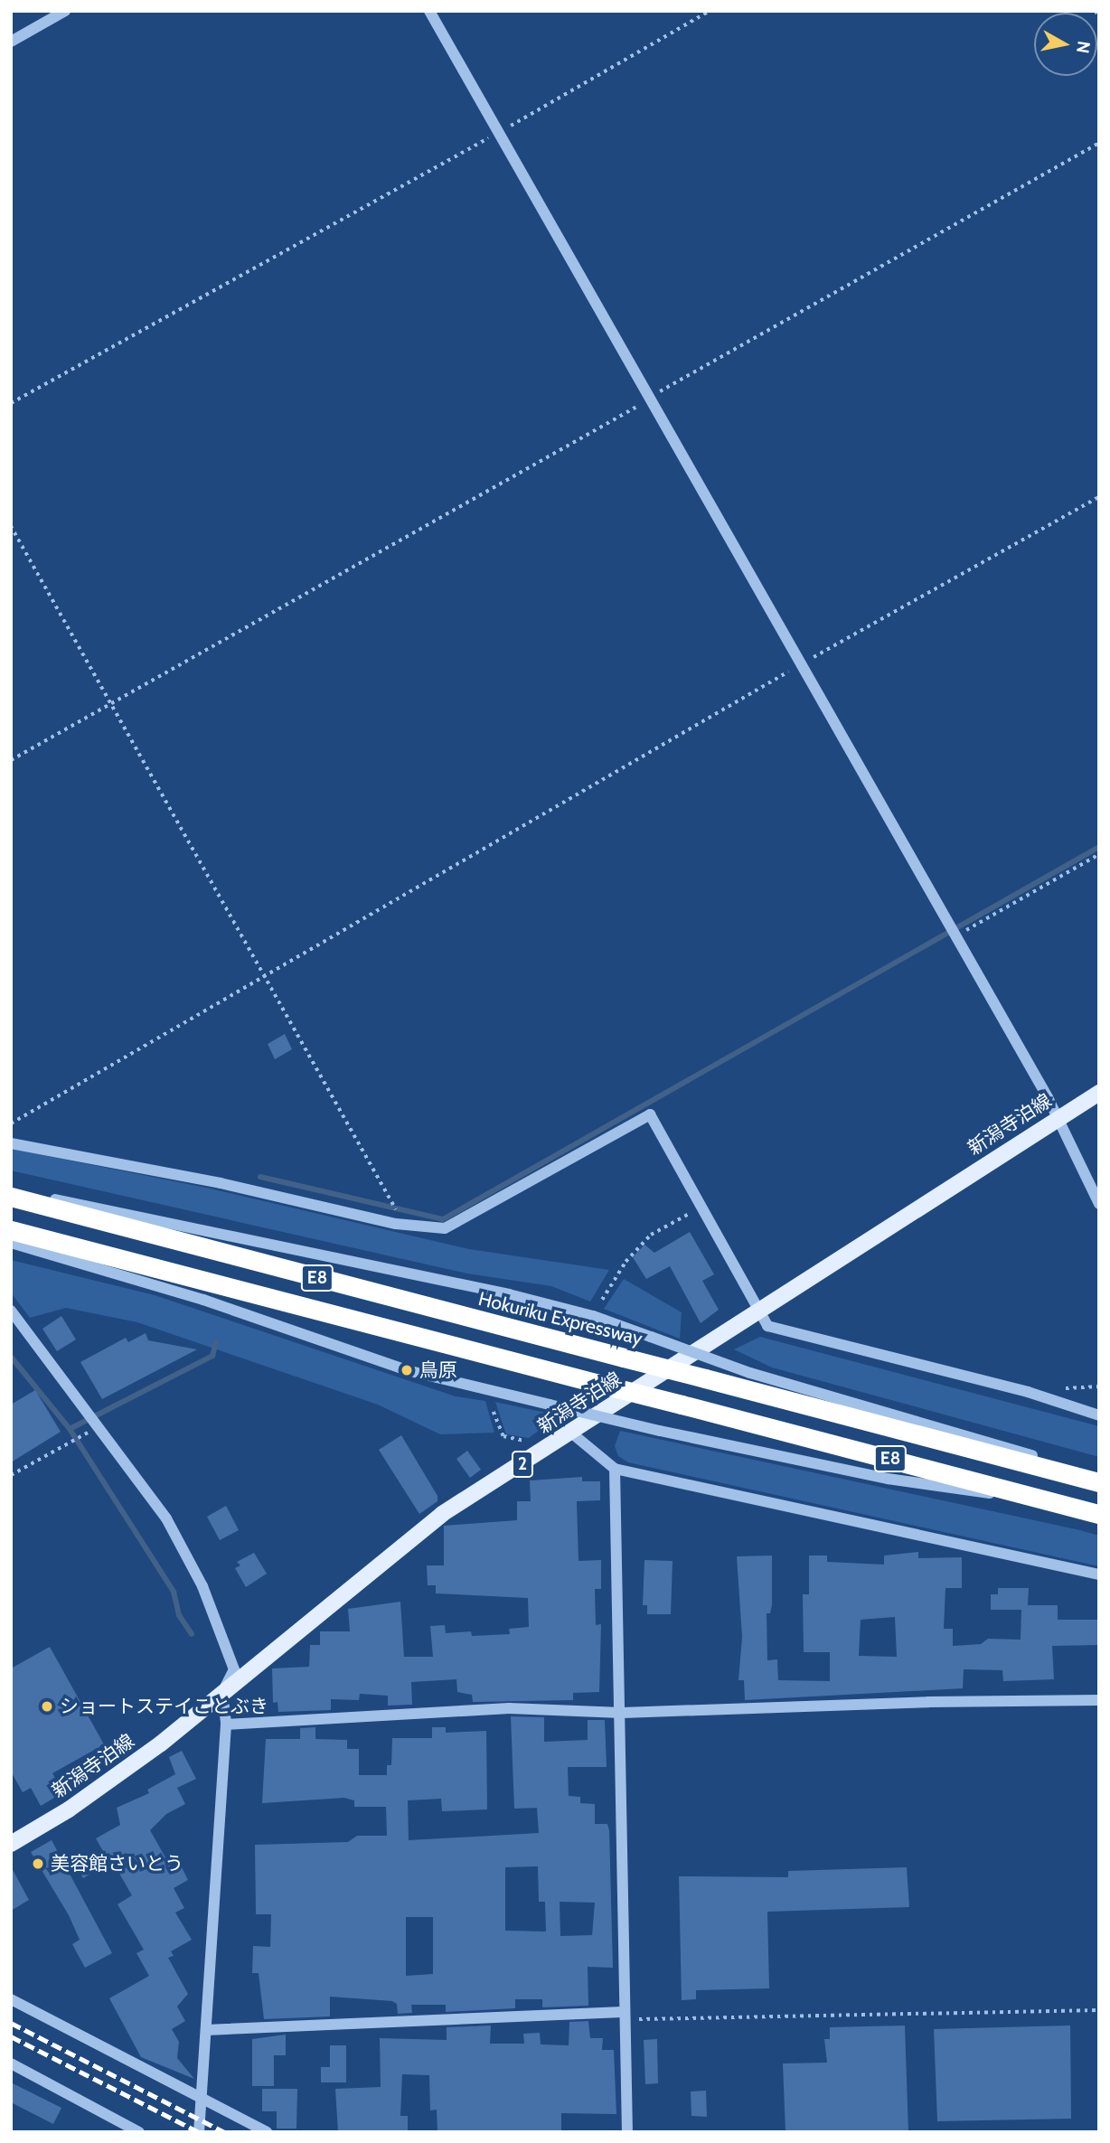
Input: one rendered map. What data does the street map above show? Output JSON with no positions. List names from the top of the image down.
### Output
{
  "streets": {
    "highway": ["E8", "Hokuriku Expressway"],
    "main road": ["新潟寺泊線", "2"]
  },
  "places": ["鳥原", "ショートステイことぶき", "美容館さいとう"],
  "north": "right"
}
